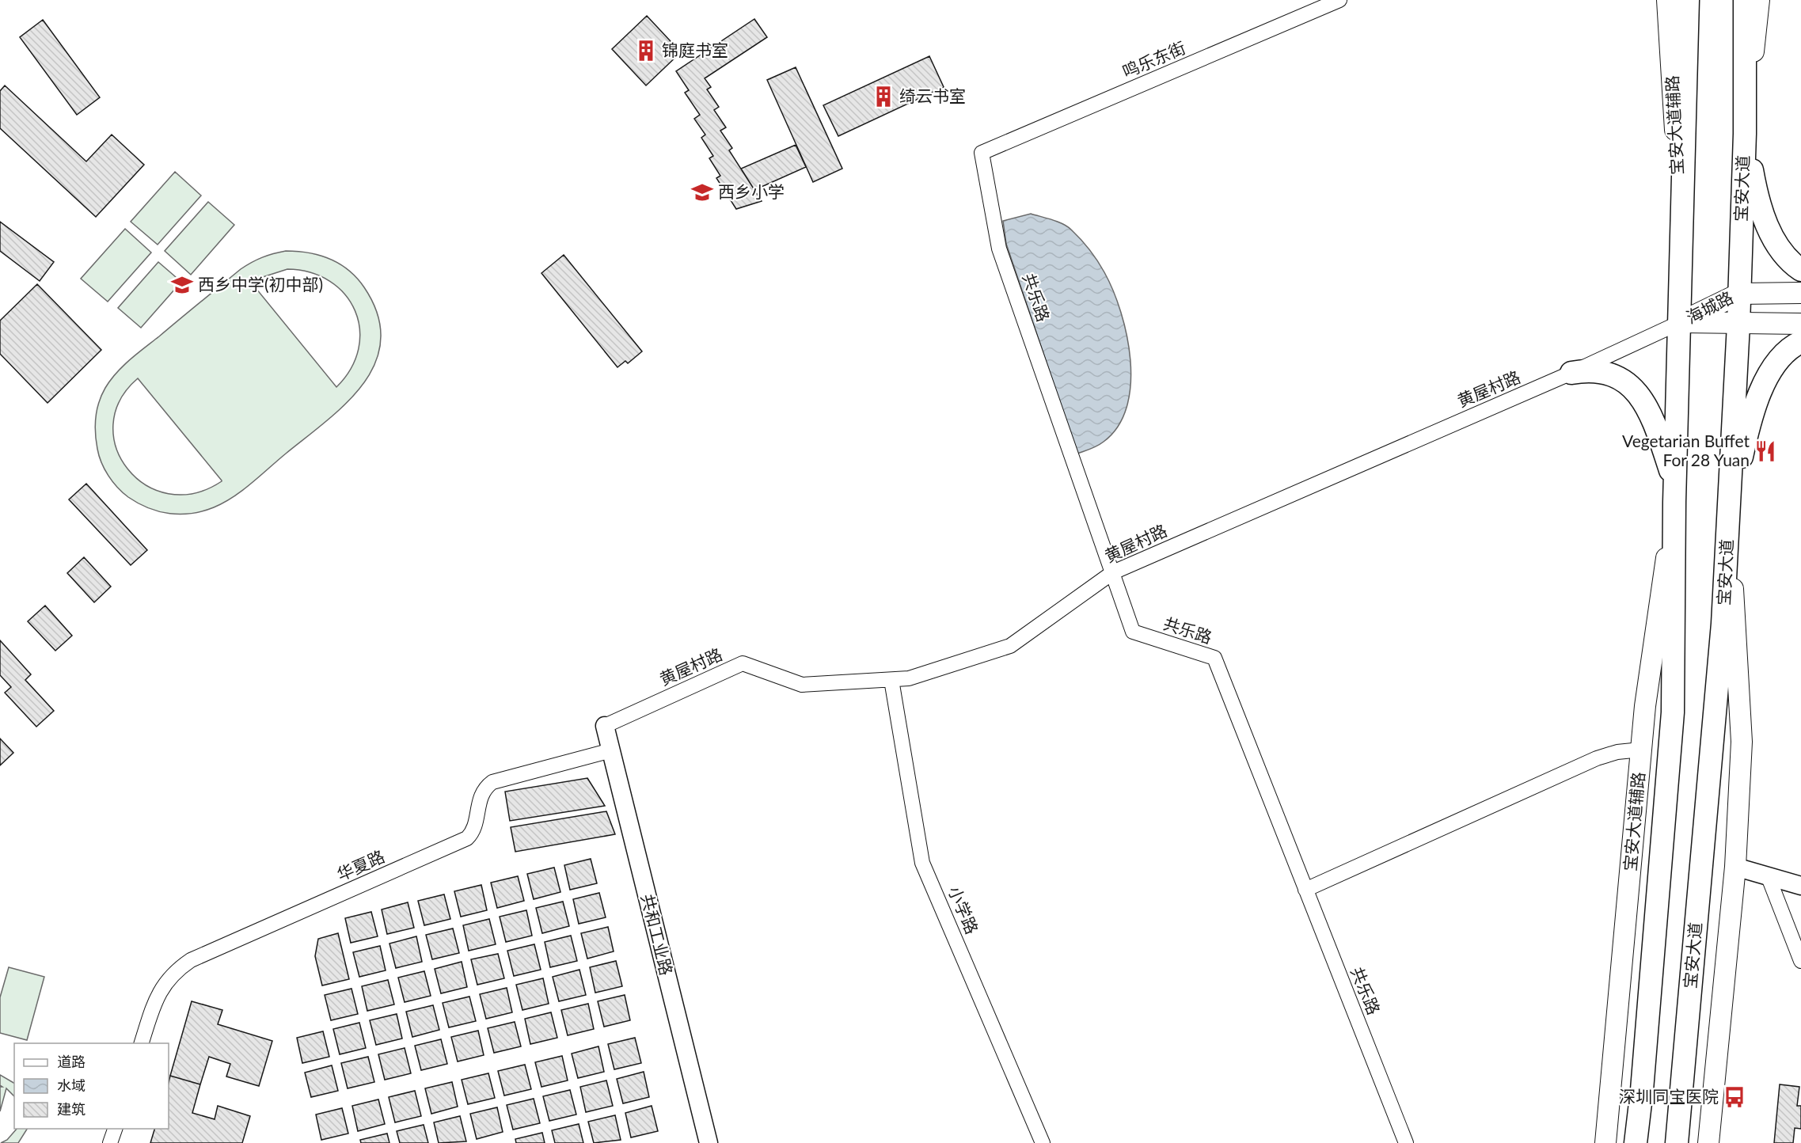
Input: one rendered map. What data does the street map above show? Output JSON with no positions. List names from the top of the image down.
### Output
{
  "streets": {
    "main road": ["宝安大道辅路", "宝安大道", "海城路"],
    "street": [
      "鸣乐东街",
      "共乐路",
      "黄屋村路",
      "华夏路",
      "小学路",
      "共和工业路"
    ]
  },
  "crossings": [
    ["鸣乐东街", "共乐路"],
    ["宝安大道", "海城路"],
    ["共乐路", "黄屋村路"],
    ["海城路", "黄屋村路"],
    ["黄屋村路", "小学路"],
    ["黄屋村路", "共和工业路"],
    ["华夏路", "共和工业路"]
  ],
  "places": {
    "building": ["锦庭书室", "绮云书室"],
    "school or university": ["西乡小学", "西乡中学(初中部)"],
    "restaurant": ["Vegetarian Buffet For 28 Yuan"],
    "bus stop": ["深圳同宝医院"]
  },
  "legend": ["道路", "水域", "建筑"]
}
